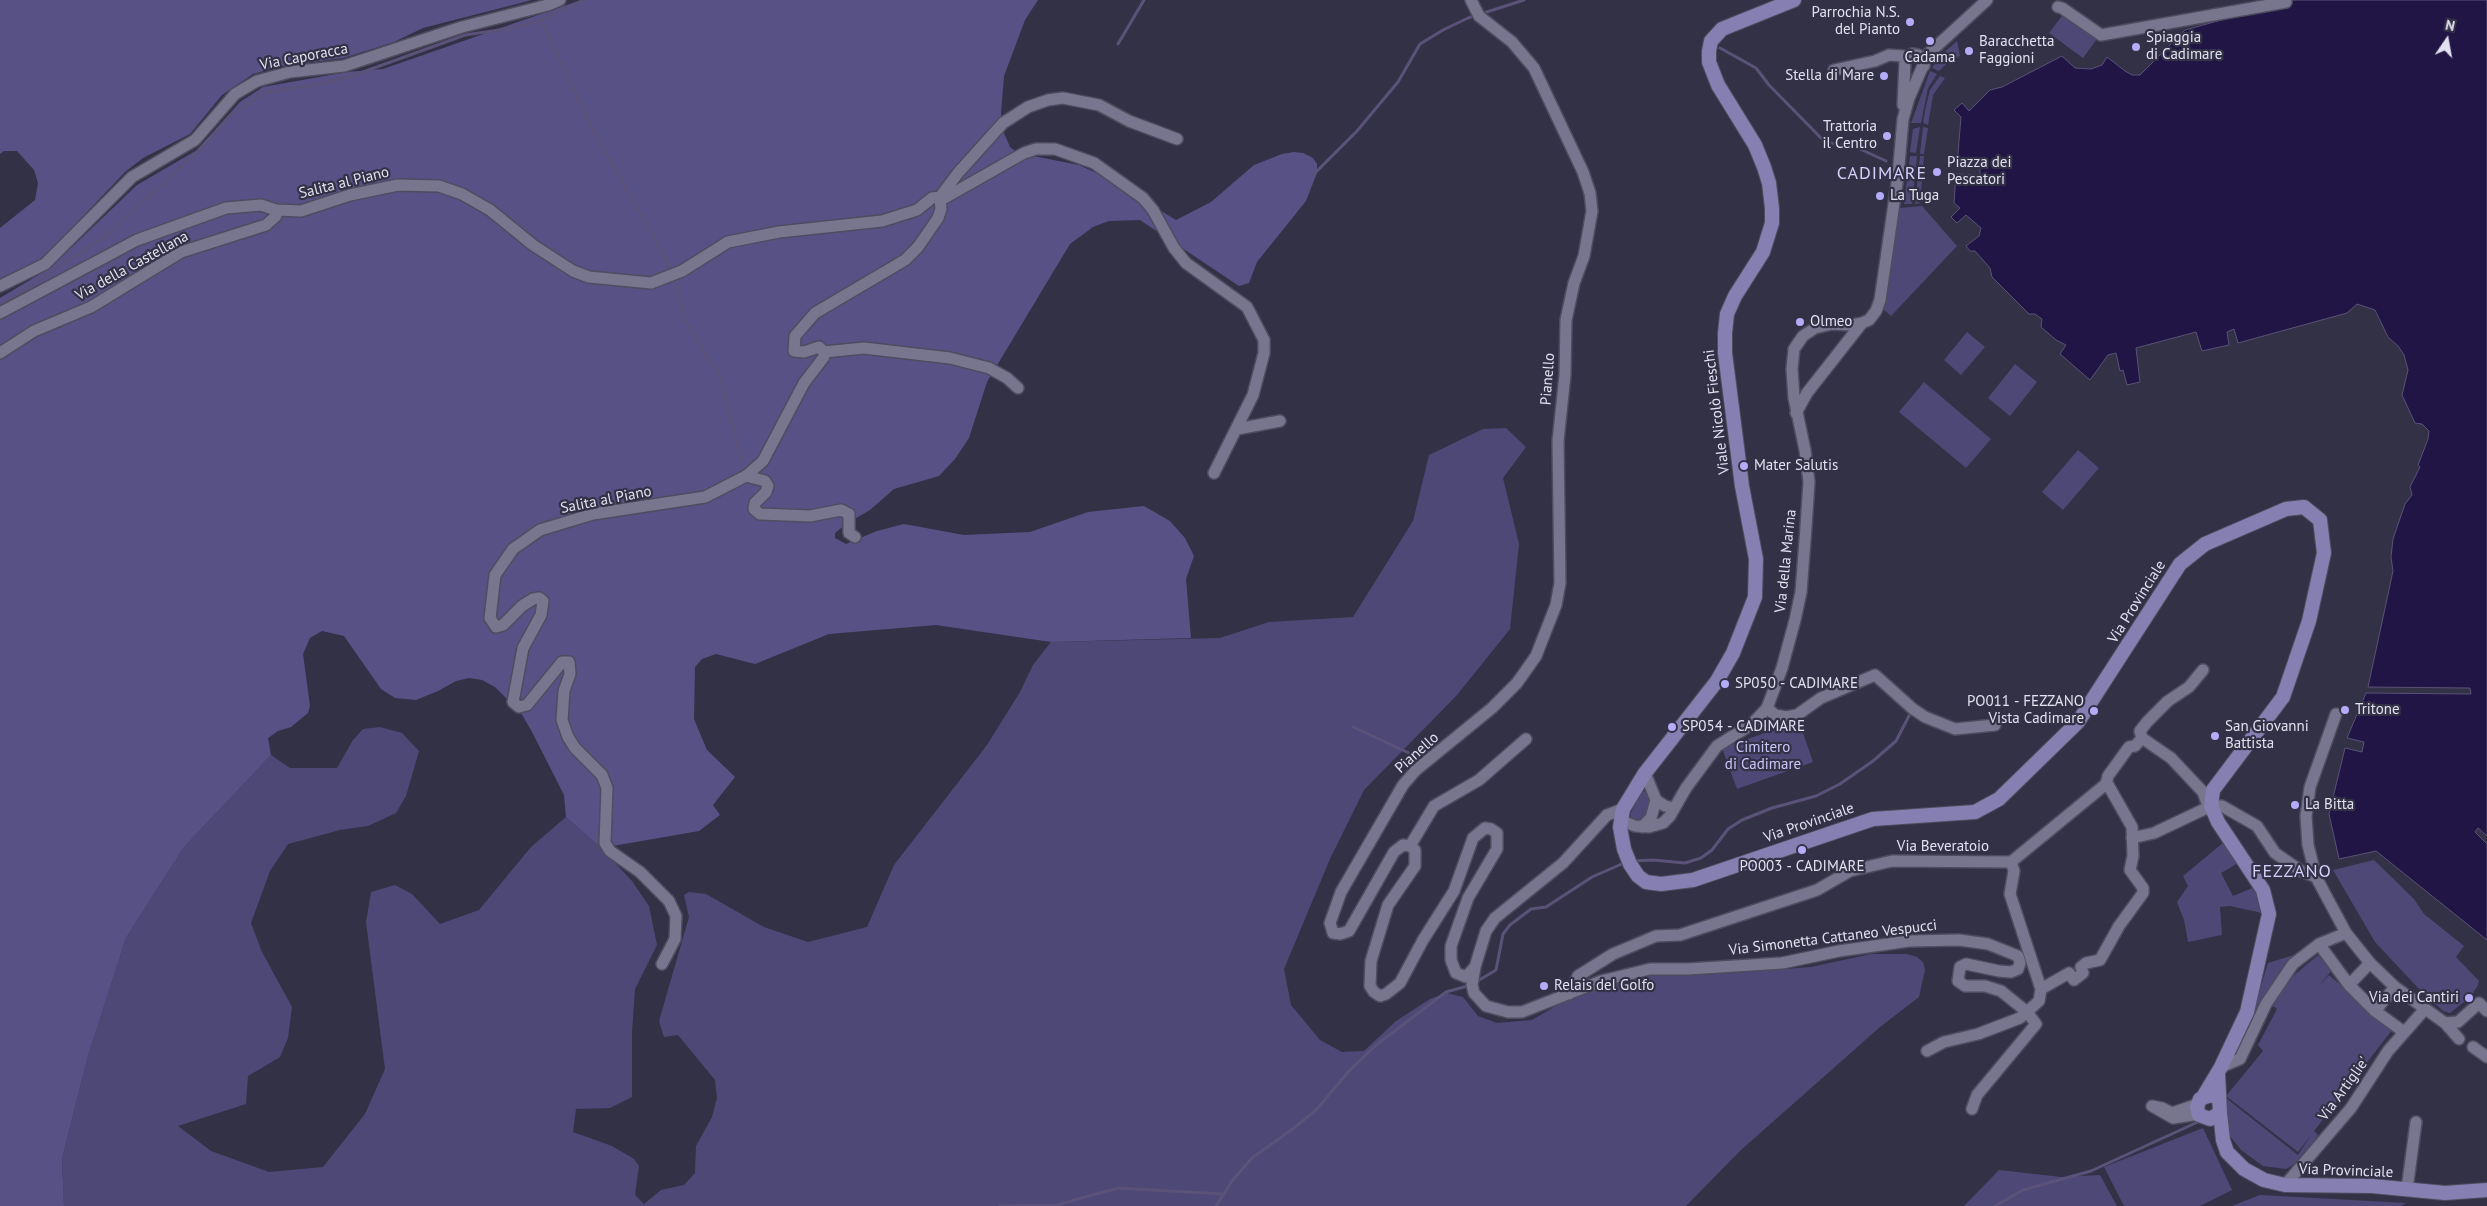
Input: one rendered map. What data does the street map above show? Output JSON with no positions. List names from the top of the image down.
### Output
{
  "streets": {
    "main road": ["Viale Nicolò Fieschi", "Via Provinciale"],
    "street": [
      "Via Caporacca",
      "Salita al Piano",
      "Via della Castellana",
      "Pianello",
      "Via della Marina",
      "Via Beveratoio",
      "Via Simonetta Cattaneo Vespucci",
      "Via Artiglie'"
    ]
  },
  "crossings": [
    ["Salita al Piano", "Via della Castellana"],
    ["Viale Nicolò Fieschi", "Via Provinciale"],
    ["Viale Nicolò Fieschi", "Via Simonetta Cattaneo Vespucci"],
    ["Via Provinciale", "Via Simonetta Cattaneo Vespucci"],
    ["Via Provinciale", "Via Artiglie'"],
    ["Via Beveratoio", "Via Simonetta Cattaneo Vespucci"]
  ],
  "districts": ["CADIMARE", "FEZZANO"],
  "parks": ["Cimitero di Cadimare"],
  "places": [
    "Parrochia N.S. del Pianto",
    "Cadama",
    "Spiaggia di Cadimare",
    "Baracchetta Faggioni",
    "Stella di Mare",
    "Trattoria il Centro",
    "Piazza dei Pescatori",
    "La Tuga",
    "Olmeo",
    "Mater Salutis",
    "SP050 - CADIMARE",
    "Tritone",
    "PO011 - FEZZANO Vista Cadimare",
    "SP054 - CADIMARE",
    "San Giovanni Battista",
    "La Bitta",
    "PO003 - CADIMARE",
    "Relais del Golfo",
    "Via dei Cantiri"
  ],
  "north": "top"
}
